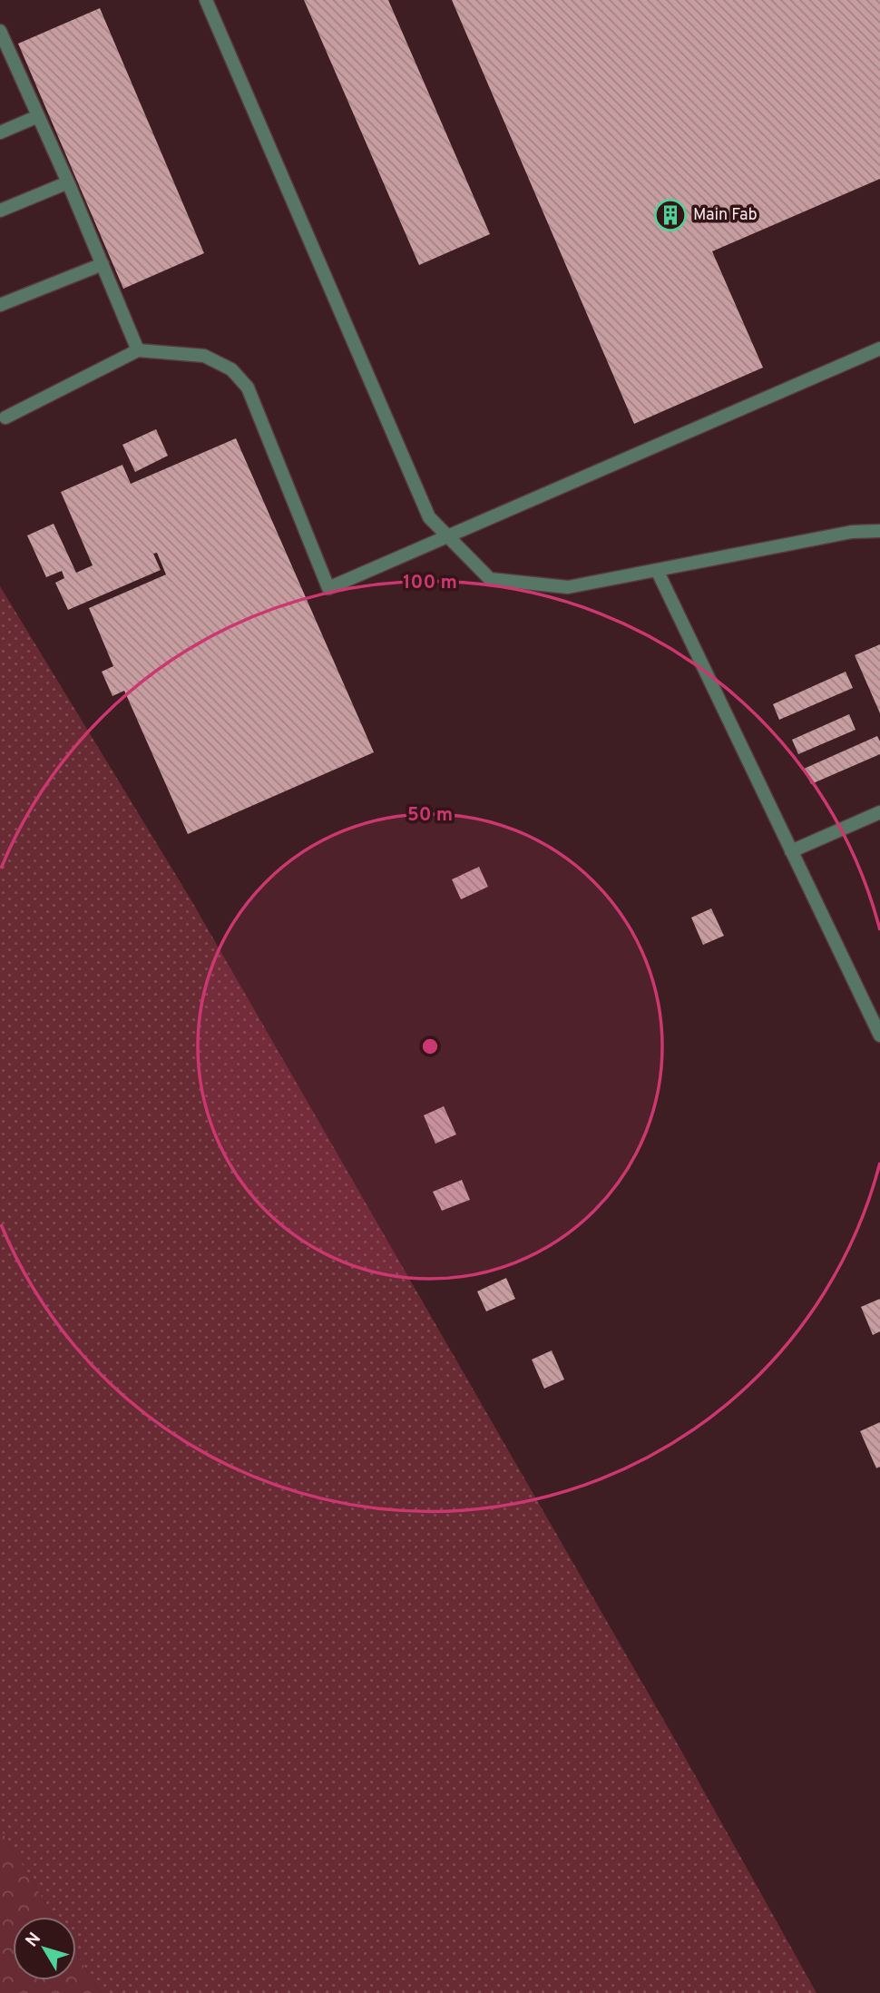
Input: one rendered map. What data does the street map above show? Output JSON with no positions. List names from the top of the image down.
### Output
{
  "places": {
    "building": ["Main Fab"]
  },
  "north": "top left",
  "rings": ["100 m", "50 m"]
}
